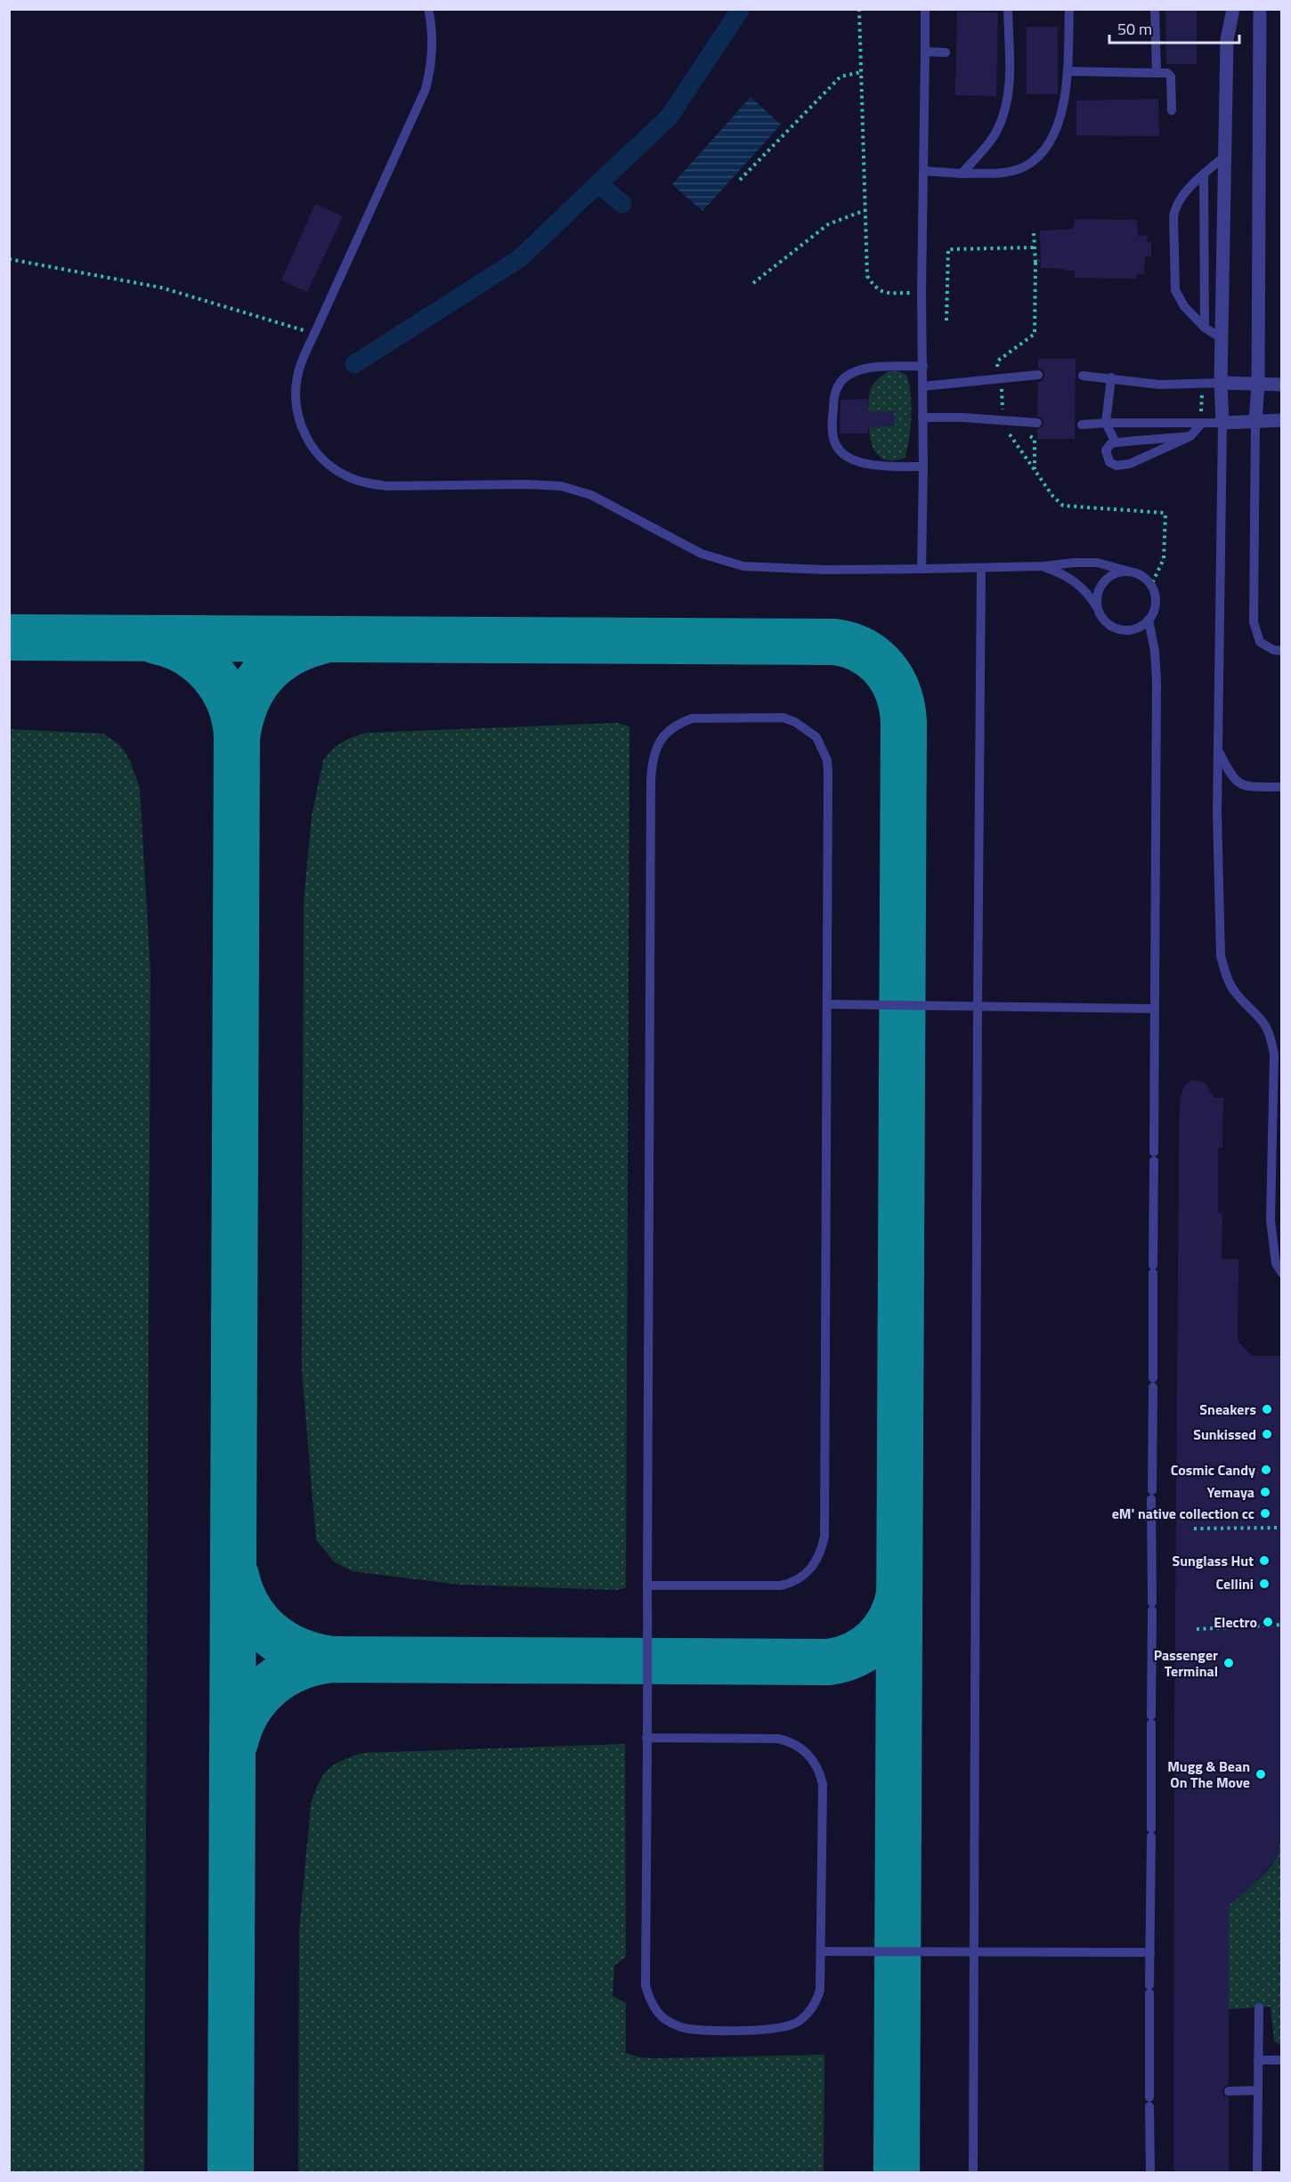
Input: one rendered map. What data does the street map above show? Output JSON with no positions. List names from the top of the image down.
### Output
{
  "places": [
    "Sneakers",
    "Sunkissed",
    "Cosmic Candy",
    "Yemaya",
    "eM' native collection cc",
    "Sunglass Hut",
    "Cellini",
    "Electro",
    "Passenger Terminal",
    "Mugg & Bean On The Move"
  ],
  "scale_bar": "50 m"
}
